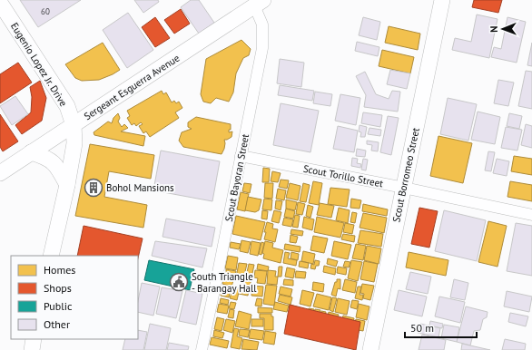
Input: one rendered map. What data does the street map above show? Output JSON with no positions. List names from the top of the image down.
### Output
{
  "streets": {
    "street": [
      "Eugenio Lopez Jr. Drive",
      "Sergeant Esguerra Avenue",
      "Scout Borromeo Street",
      "Scout Torillo Street",
      "Scout Bayoran Street"
    ]
  },
  "crossings": [
    ["Eugenio Lopez Jr. Drive", "Sergeant Esguerra Avenue"],
    ["Sergeant Esguerra Avenue", "Scout Bayoran Street"],
    ["Scout Borromeo Street", "Scout Torillo Street"],
    ["Scout Torillo Street", "Scout Bayoran Street"]
  ],
  "places": {
    "building": ["Bohol Mansions"],
    "public building": ["South Triangle - Barangay Hall"]
  },
  "house_numbers": ["60"],
  "legend": [
    "Homes",
    "Shops",
    "Public",
    "Other"
  ],
  "scale_bar": "50 m",
  "north": "left"
}
